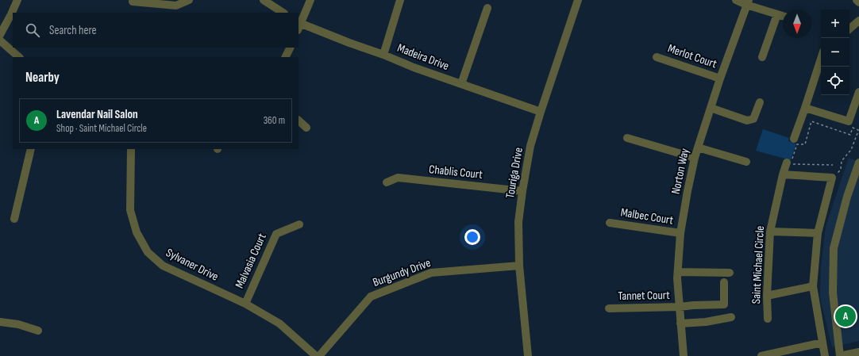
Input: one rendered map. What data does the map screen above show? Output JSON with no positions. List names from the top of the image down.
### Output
{
  "streets": {
    "street": [
      "Merlot Court",
      "Madeira Drive",
      "Norton Way",
      "Chablis Court",
      "Touriga Drive",
      "Malbec Court",
      "Malvasia Court",
      "Sylvaner Drive",
      "Saint Michael Circle",
      "Burgundy Drive",
      "Tannet Court"
    ]
  },
  "crossings": [
    ["Merlot Court", "Norton Way"],
    ["Madeira Drive", "Touriga Drive"],
    ["Norton Way", "Malbec Court"],
    ["Norton Way", "Tannet Court"],
    ["Chablis Court", "Touriga Drive"],
    ["Touriga Drive", "Burgundy Drive"],
    ["Malvasia Court", "Sylvaner Drive"]
  ],
  "north": "bottom",
  "page": {
    "map_buttons": ["+", "−"],
    "search": "Search here",
    "heading": "Nearby",
    "list": [
      {
        "mark": "A",
        "name": "Lavendar Nail Salon",
        "note": "Shop · Saint Michael Circle",
        "value": "360 m"
      }
    ],
    "pins": "A"
  }
}
